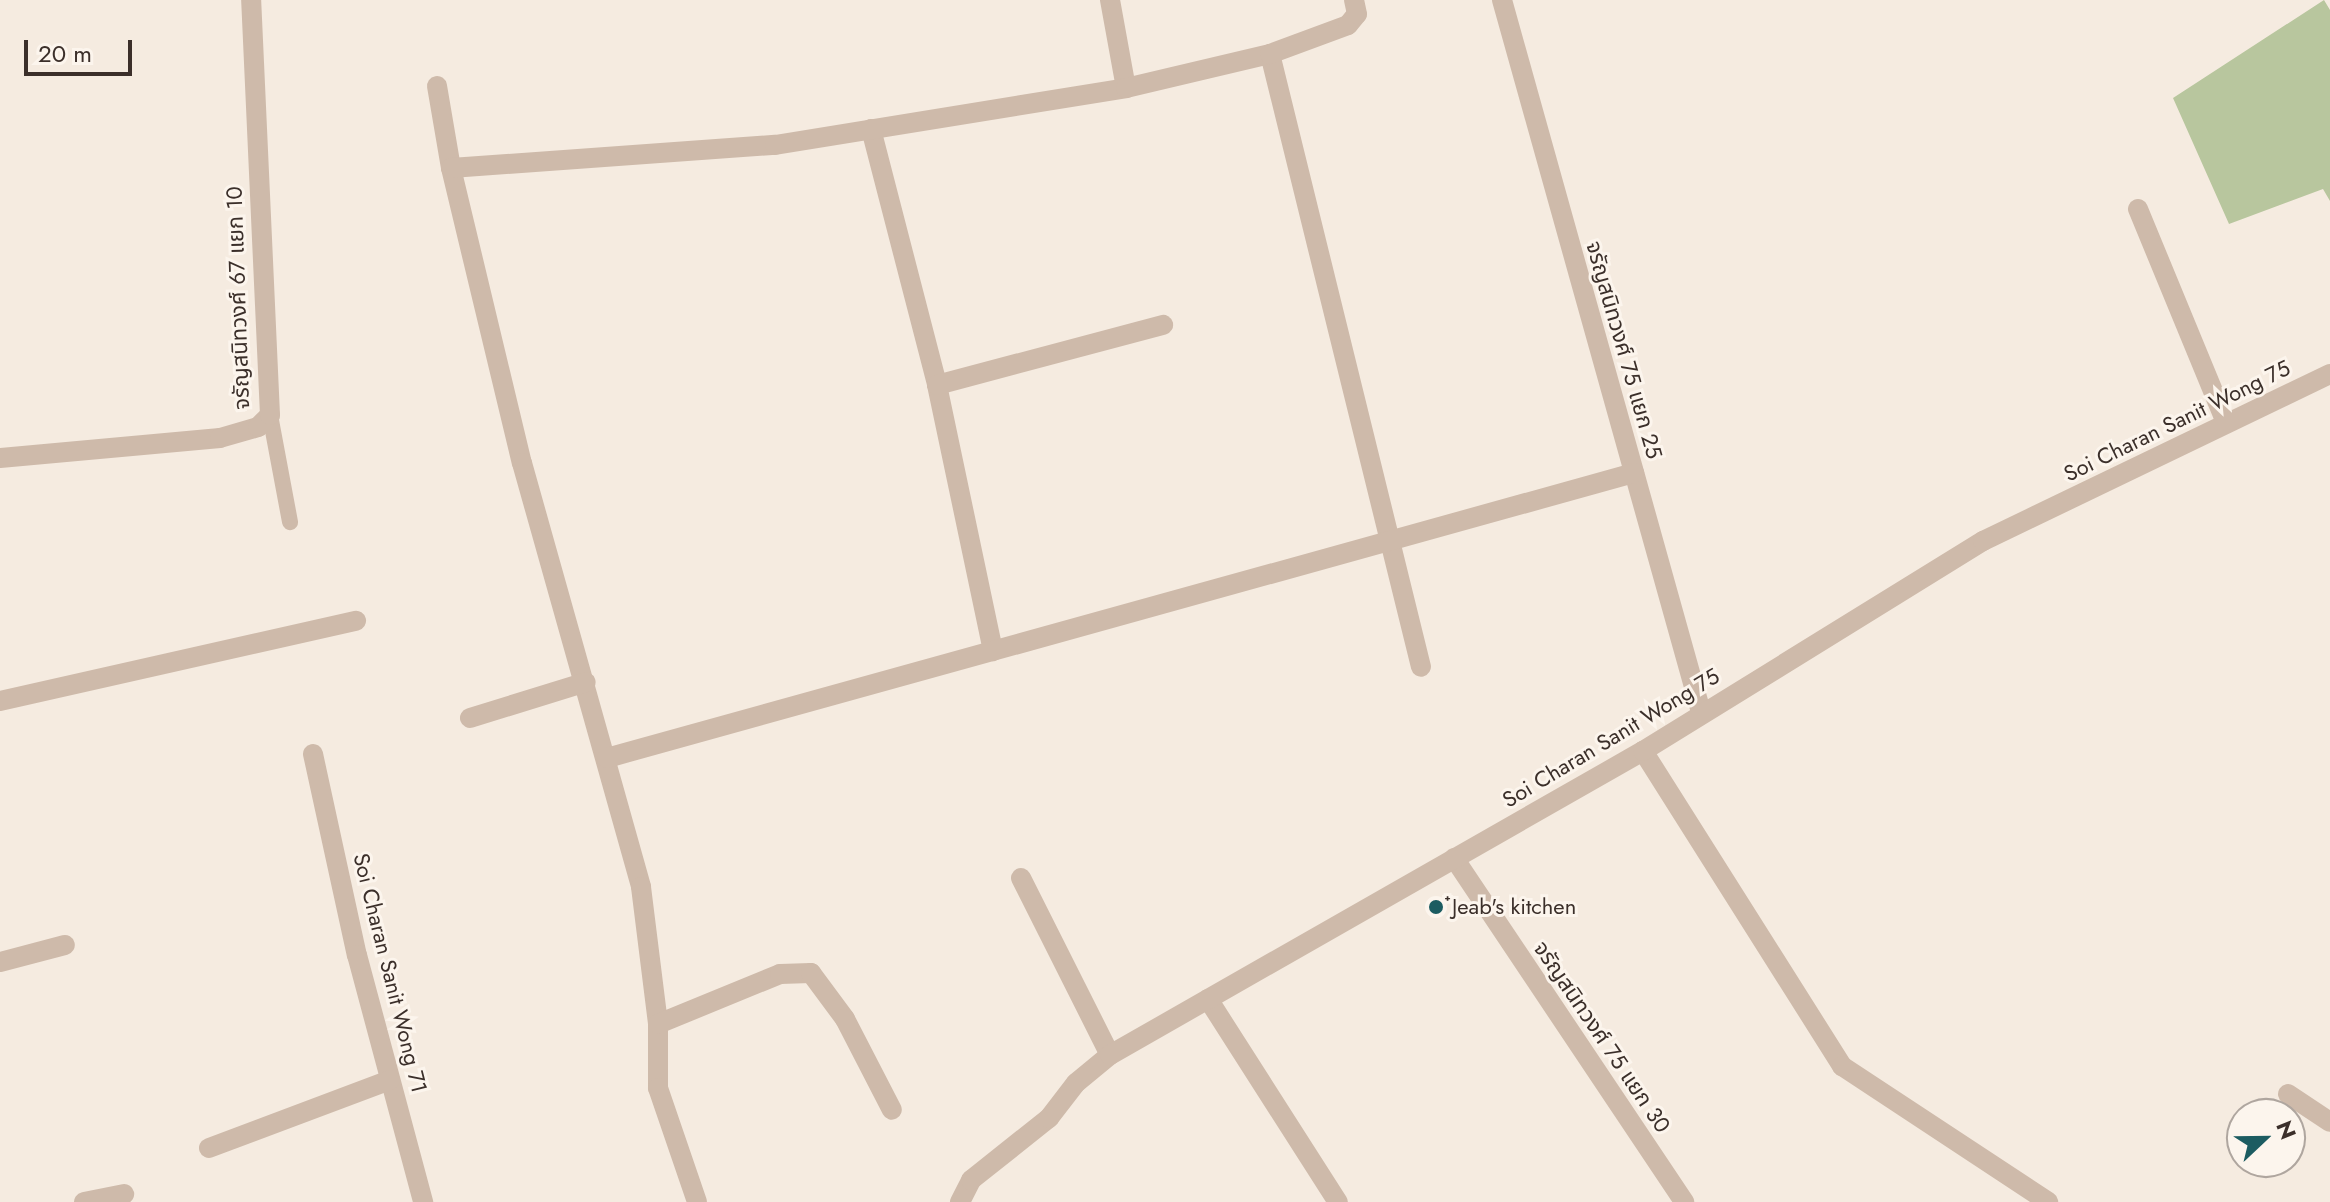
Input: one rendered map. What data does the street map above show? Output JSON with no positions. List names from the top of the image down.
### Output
{
  "streets": {
    "street": [
      "จรัญสนิทวงศ์ 67 แยก 10",
      "จรัญสนิทวงศ์ 75 แยก 25",
      "Soi Charan Sanit Wong 75",
      "Soi Charan Sanit Wong 71",
      "จรัญสนิทวงศ์ 75 แยก 30"
    ]
  },
  "crossings": [
    ["จรัญสนิทวงศ์ 75 แยก 25", "Soi Charan Sanit Wong 75"],
    ["Soi Charan Sanit Wong 75", "จรัญสนิทวงศ์ 75 แยก 30"]
  ],
  "places": ["๋Jeab's kitchen"],
  "scale_bar": "20 m",
  "north": "right"
}
